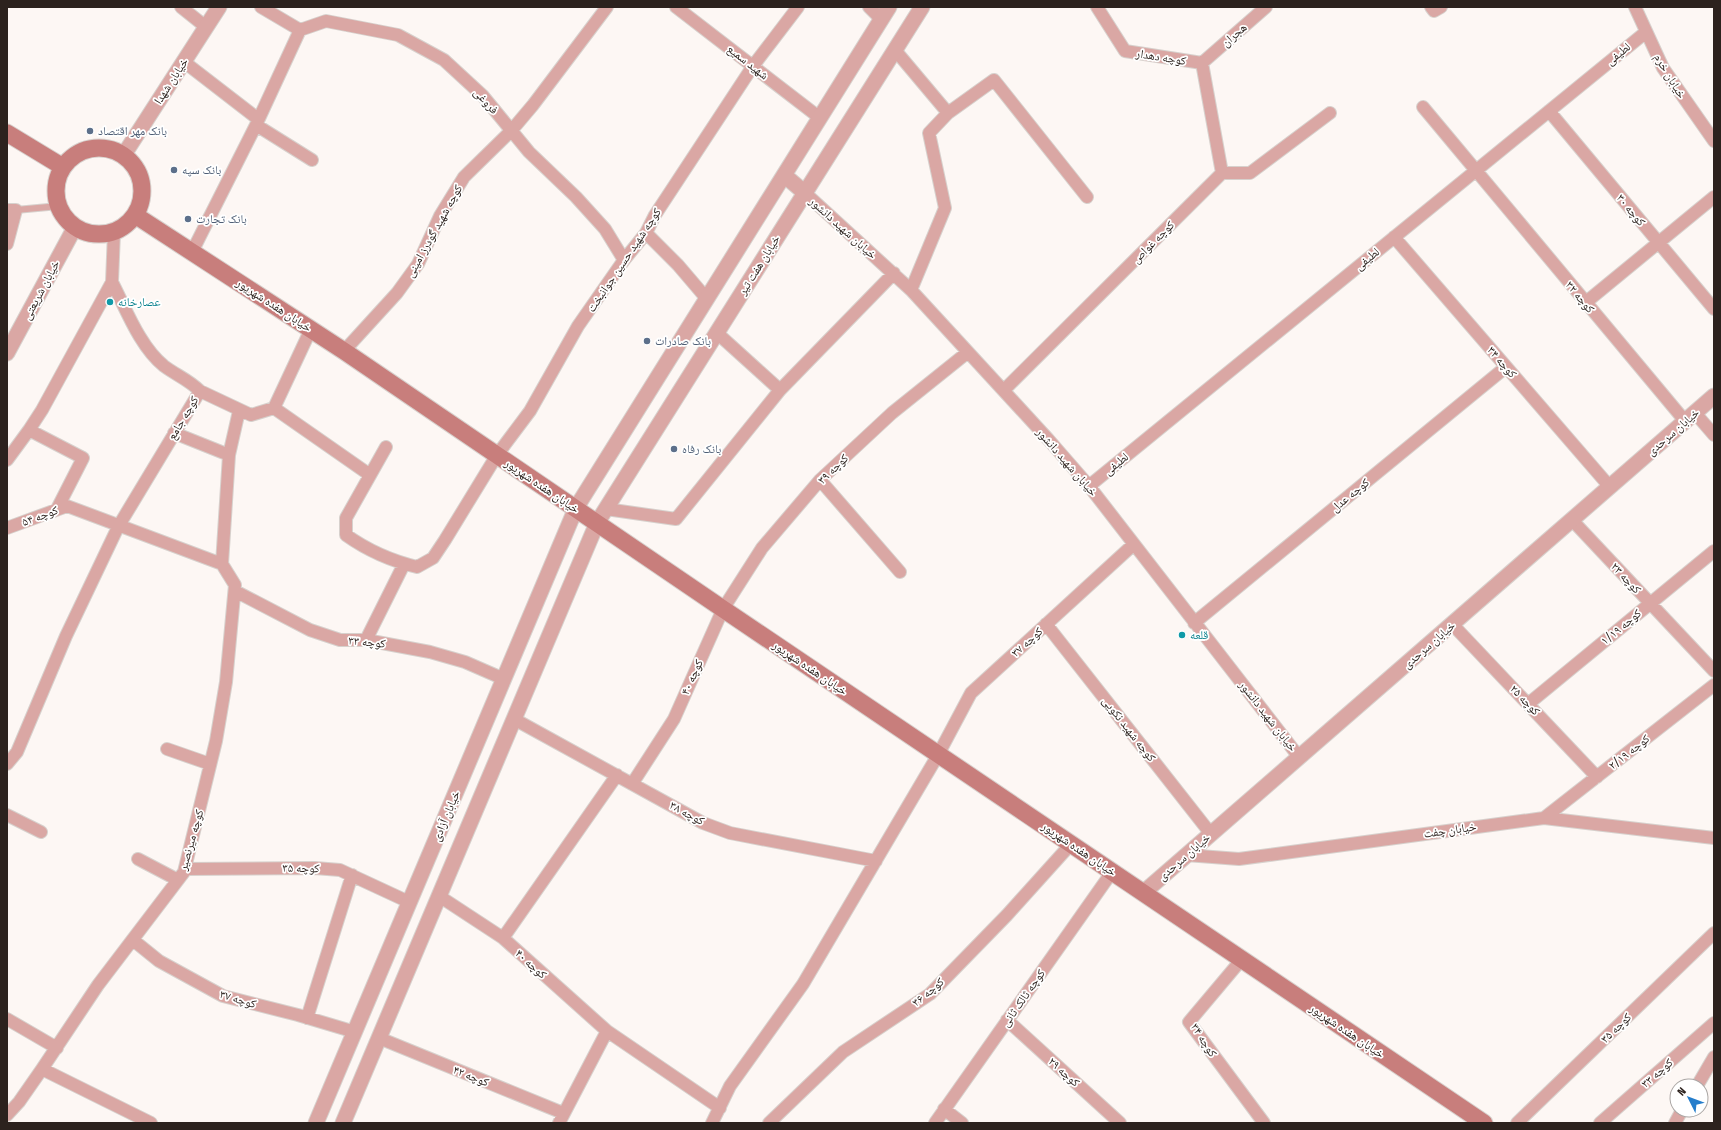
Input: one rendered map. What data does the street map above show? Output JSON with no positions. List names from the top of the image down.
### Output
{
  "streets": {
    "main road": ["خیابان هفده شهریور"],
    "street": [
      "هجران",
      "لطیفی",
      "کوچه دهدار",
      "شهید سمیع",
      "خیابان خرم",
      "خیابان شهدا",
      "فروغی",
      "کوچه ۳۰",
      "خیابان شهید دانشور",
      "کوچه شهید گودرز امینی",
      "کوچه غواص",
      "کوچه شهید حسین جوانبخت",
      "خیابان هفت تیر",
      "خیابان شریعتی",
      "کوچه ۳۲",
      "کوچه ۳۴",
      "کوچه جامع",
      "خیابان سرحدی",
      "کوچه ۳۹",
      "کوچه عدل",
      "کوچه ۵۴",
      "کوچه ۲۳",
      "کوچه ۱/۱۹",
      "کوچه ۳۳",
      "کوچه ۳۷",
      "کوچه ۴۰",
      "کوچه ۲۵",
      "کوچه شهید نکویی",
      "کوچه ۲/۱۹",
      "کوچه ۳۸",
      "خیابان آزادی",
      "خیابان چفت",
      "کوچه میرنصیر",
      "کوچه ۳۵",
      "کوچه ۳۶",
      "کوچه ثالک ثانی",
      "کوچه ۲۹",
      "کوچه ۴۲"
    ]
  },
  "crossings": [
    ["هجران", "کوچه دهدار"],
    ["لطیفی", "خیابان خرم"],
    ["لطیفی", "کوچه ۳۰"],
    ["لطیفی", "خیابان شهید دانشور"],
    ["لطیفی", "کوچه ۳۲"],
    ["لطیفی", "کوچه ۳۴"],
    ["شهید سمیع", "کوچه شهید حسین جوانبخت"],
    ["خیابان شهدا", "خیابان شریعتی"],
    ["خیابان شهدا", "خیابان هفده شهریور"],
    ["فروغی", "کوچه شهید گودرز امینی"],
    ["فروغی", "کوچه شهید حسین جوانبخت"],
    ["خیابان شهید دانشور", "کوچه غواص"],
    ["خیابان شهید دانشور", "خیابان هفت تیر"],
    ["خیابان شهید دانشور", "خیابان سرحدی"],
    ["خیابان شهید دانشور", "کوچه ۳۹"],
    ["خیابان شهید دانشور", "کوچه عدل"],
    ["خیابان شهید دانشور", "کوچه ۳۷"],
    ["کوچه شهید گودرز امینی", "خیابان هفده شهریور"],
    ["کوچه شهید حسین جوانبخت", "خیابان هفده شهریور"],
    ["خیابان هفت تیر", "خیابان هفده شهریور"],
    ["خیابان هفت تیر", "خیابان آزادی"],
    ["خیابان شریعتی", "خیابان هفده شهریور"],
    ["کوچه ۳۲", "خیابان سرحدی"],
    ["خیابان هفده شهریور", "کوچه ۳۴"],
    ["خیابان هفده شهریور", "خیابان سرحدی"],
    ["خیابان هفده شهریور", "کوچه ۳۹"],
    ["خیابان هفده شهریور", "کوچه ۳۷"],
    ["خیابان هفده شهریور", "کوچه ۴۰"],
    ["خیابان هفده شهریور", "خیابان آزادی"],
    ["خیابان هفده شهریور", "کوچه ۳۶"],
    ["خیابان هفده شهریور", "کوچه ثالک ثانی"],
    ["کوچه ۳۴", "خیابان سرحدی"],
    ["کوچه ۳۴", "کوچه عدل"],
    ["کوچه جامع", "کوچه ۵۴"],
    ["خیابان سرحدی", "کوچه ۲۳"],
    ["خیابان سرحدی", "کوچه ۲۵"],
    ["خیابان سرحدی", "کوچه شهید نکویی"],
    ["خیابان سرحدی", "خیابان چفت"],
    ["کوچه ۳۹", "کوچه ۴۰"],
    ["کوچه ۵۴", "کوچه میرنصیر"],
    ["کوچه ۲۳", "کوچه ۱/۱۹"],
    ["کوچه ۱/۱۹", "کوچه ۲۵"],
    ["کوچه ۳۳", "خیابان آزادی"],
    ["کوچه ۳۳", "کوچه میرنصیر"],
    ["کوچه ۳۷", "کوچه شهید نکویی"],
    ["کوچه ۳۷", "خیابان آزادی"],
    ["کوچه ۳۷", "کوچه میرنصیر"],
    ["کوچه ۴۰", "کوچه ۳۸"],
    ["کوچه ۴۰", "خیابان آزادی"],
    ["کوچه ۲۵", "کوچه ۲/۱۹"],
    ["کوچه ۲/۱۹", "خیابان چفت"],
    ["کوچه ۳۸", "خیابان آزادی"],
    ["خیابان آزادی", "کوچه ۳۵"],
    ["خیابان آزادی", "کوچه ۴۲"],
    ["کوچه میرنصیر", "کوچه ۳۵"],
    ["کوچه ثالک ثانی", "کوچه ۲۹"]
  ],
  "places": [
    "بانک مهر اقتصاد",
    "بانک سپه",
    "بانک تجارت",
    "عصارخانه",
    "بانک صادرات",
    "بانک رفاه",
    "قلعه"
  ],
  "north": "top left"
}
